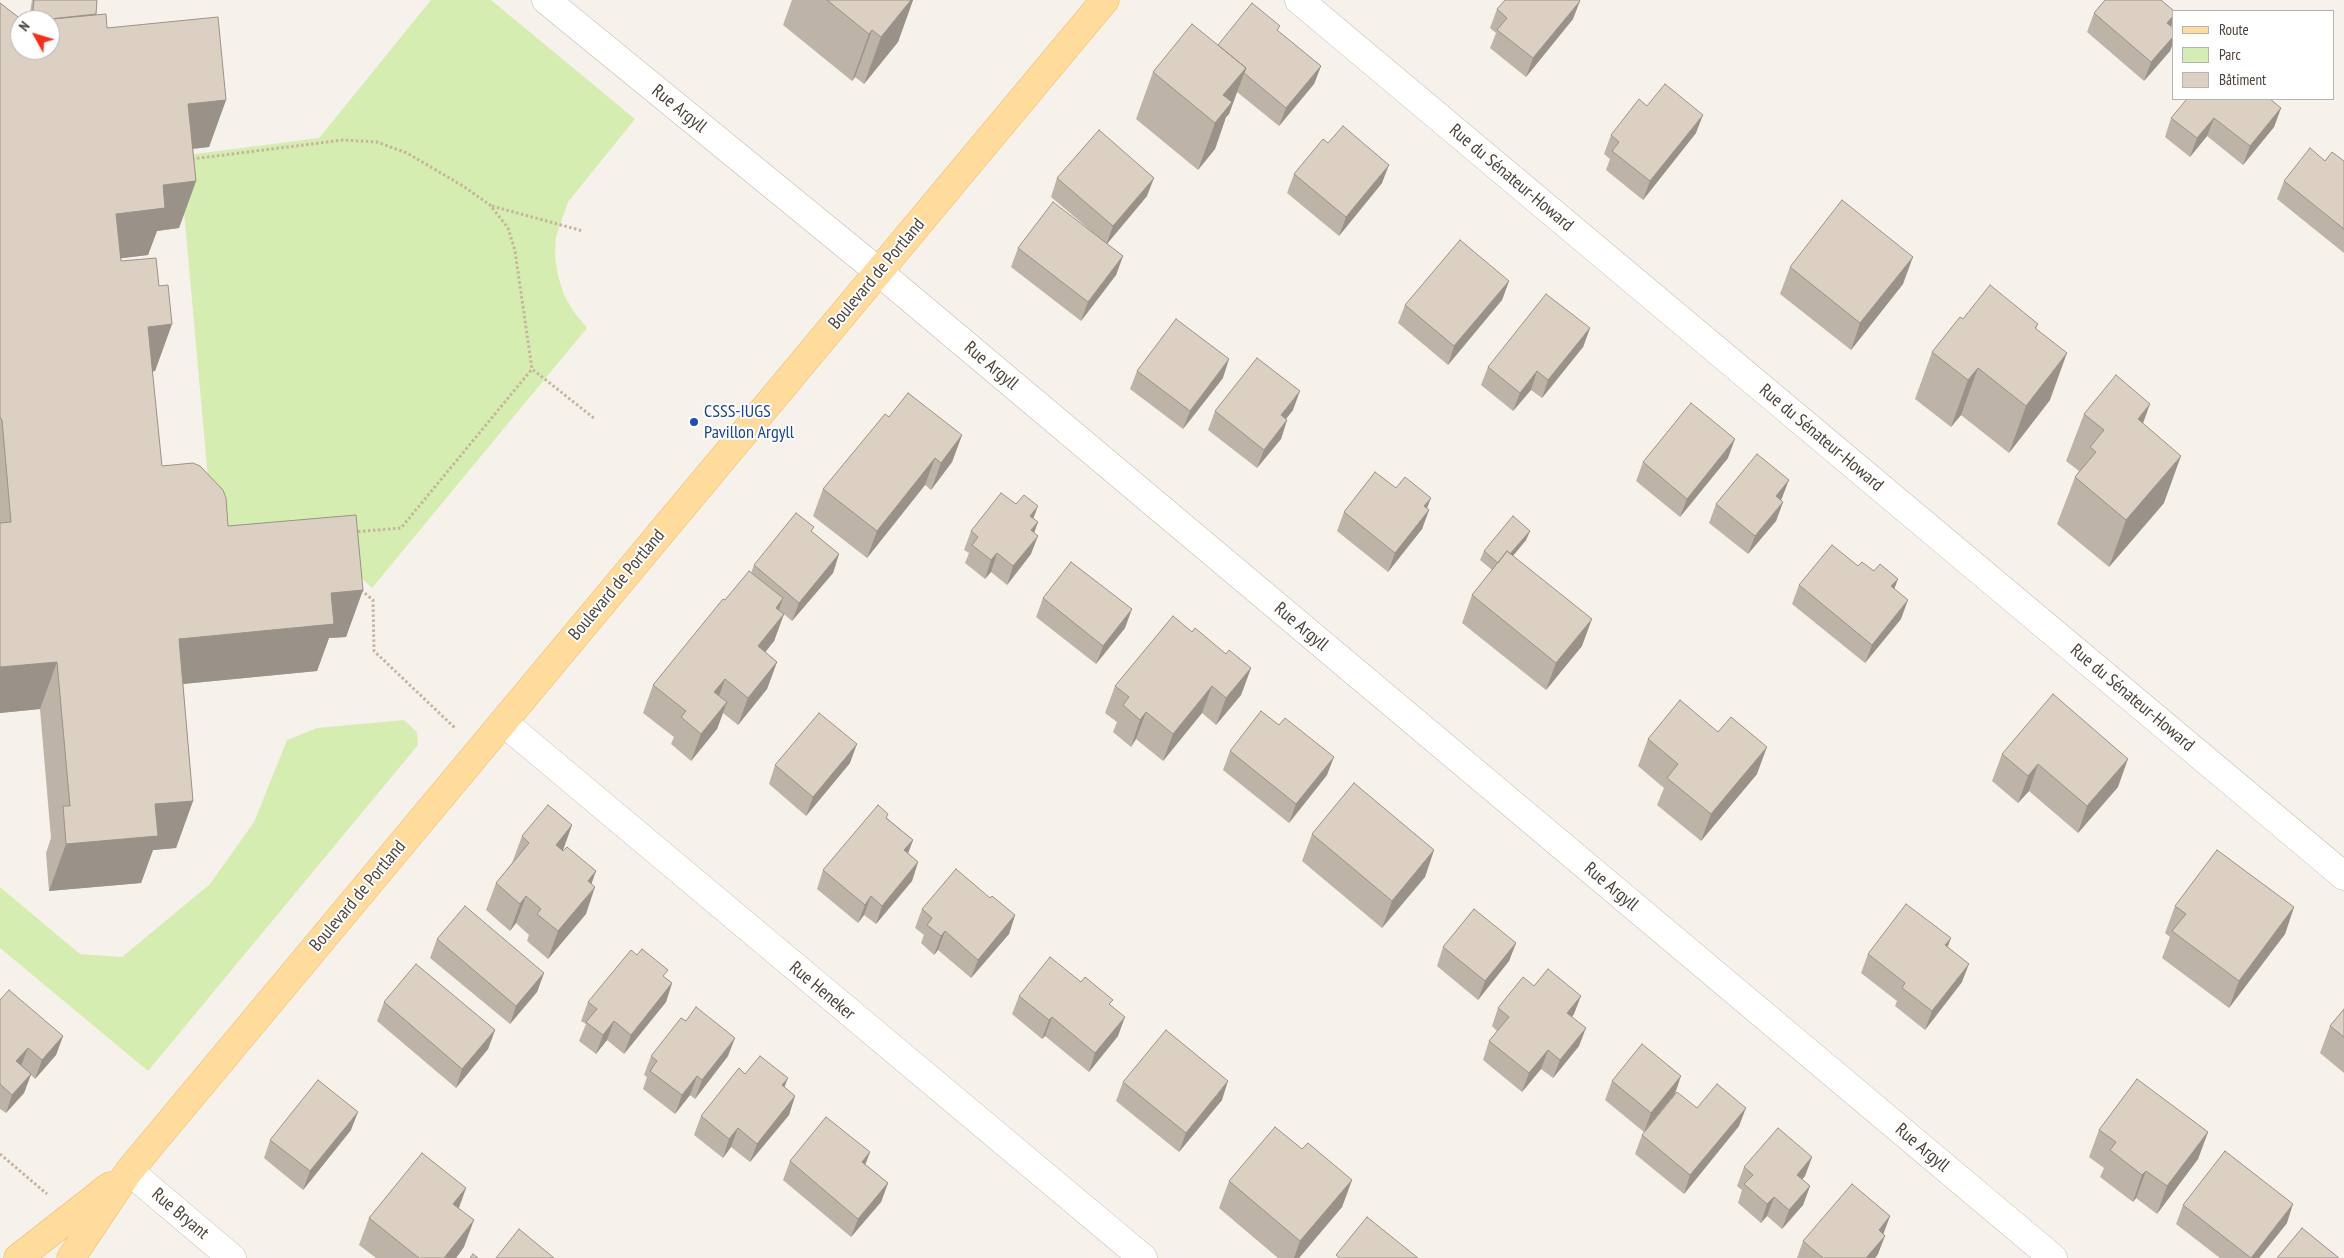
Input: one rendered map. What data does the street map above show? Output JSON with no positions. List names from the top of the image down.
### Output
{
  "streets": {
    "main road": ["Boulevard de Portland"],
    "street": [
      "Rue Argyll",
      "Rue du Sénateur-Howard",
      "Rue Heneker",
      "Rue Bryant"
    ]
  },
  "crossings": [
    ["Rue Argyll", "Boulevard de Portland"],
    ["Boulevard de Portland", "Rue Heneker"],
    ["Boulevard de Portland", "Rue Bryant"]
  ],
  "places": ["CSSS-IUGS Pavillon Argyll"],
  "legend": ["Route", "Parc", "Bâtiment"],
  "north": "top left"
}
